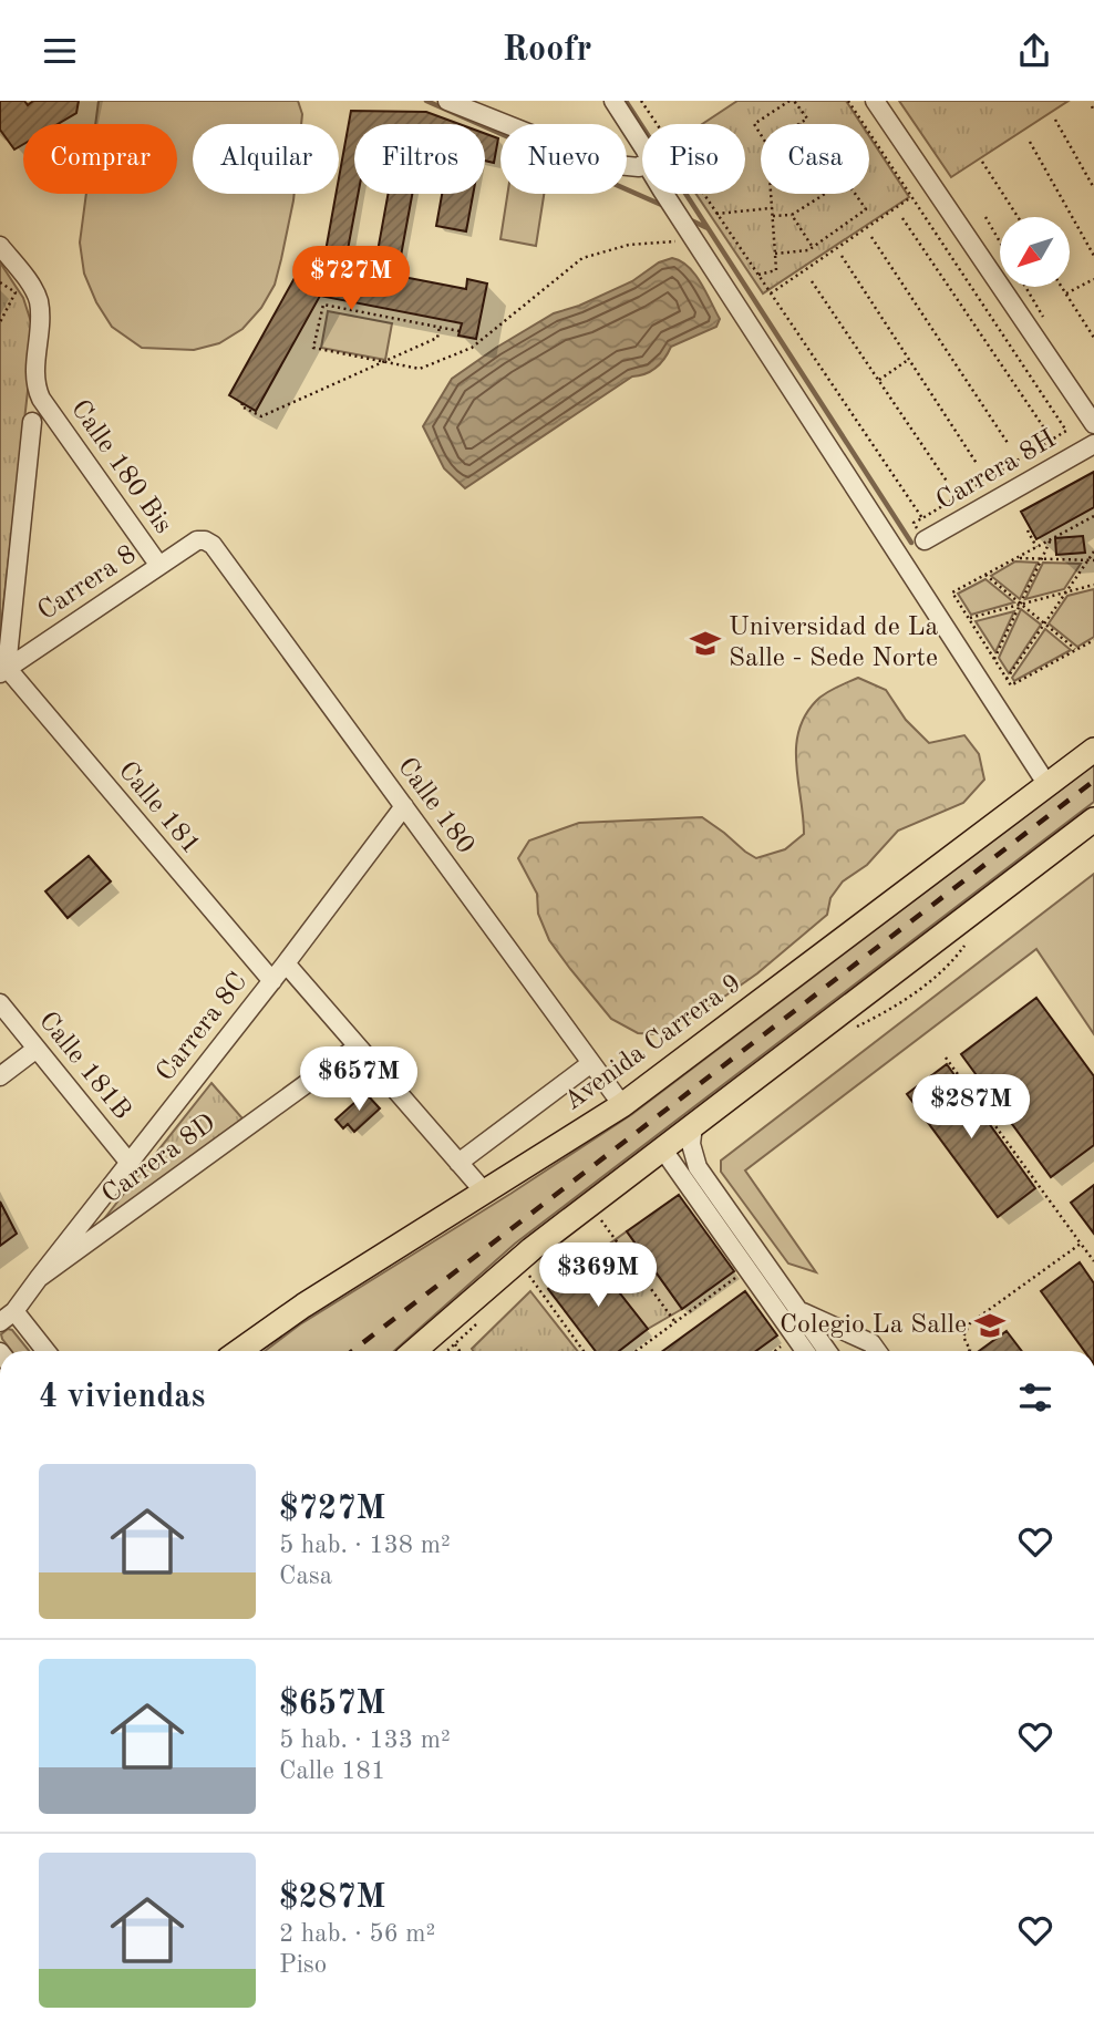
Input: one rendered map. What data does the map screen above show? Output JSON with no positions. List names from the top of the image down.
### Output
{
  "streets": {
    "main road": ["Avenida Carrera 9"],
    "street": [
      "Calle 180 Bis",
      "Carrera 8H",
      "Carrera 8",
      "Calle 180",
      "Calle 181",
      "Carrera 8C",
      "Calle 181B",
      "Carrera 8D"
    ]
  },
  "crossings": [
    ["Calle 180 Bis", "Carrera 8"],
    ["Carrera 8", "Calle 180"],
    ["Carrera 8", "Calle 181"],
    ["Calle 180", "Carrera 8C"],
    ["Calle 180", "Avenida Carrera 9"],
    ["Calle 181", "Carrera 8C"],
    ["Carrera 8C", "Calle 181B"],
    ["Carrera 8C", "Carrera 8D"]
  ],
  "places": {
    "school or university": ["Universidad de La Salle - Sede Norte", "Colegio La Salle"]
  },
  "north": "bottom left",
  "page": {
    "header": "Roofr",
    "chip": [
      "Comprar",
      "Alquilar",
      "Filtros",
      "Nuevo",
      "Piso",
      "Casa"
    ],
    "price": [
      "$727M",
      "$657M",
      "$287M",
      "$369M"
    ],
    "heading": "4 viviendas",
    "list": [
      {
        "name": "$727M",
        "note": "5 hab. · 138 m² · Casa"
      },
      {
        "name": "$657M",
        "note": "5 hab. · 133 m² · Calle 181"
      },
      {
        "name": "$287M",
        "note": "2 hab. · 56 m² · Piso"
      }
    ]
  }
}
